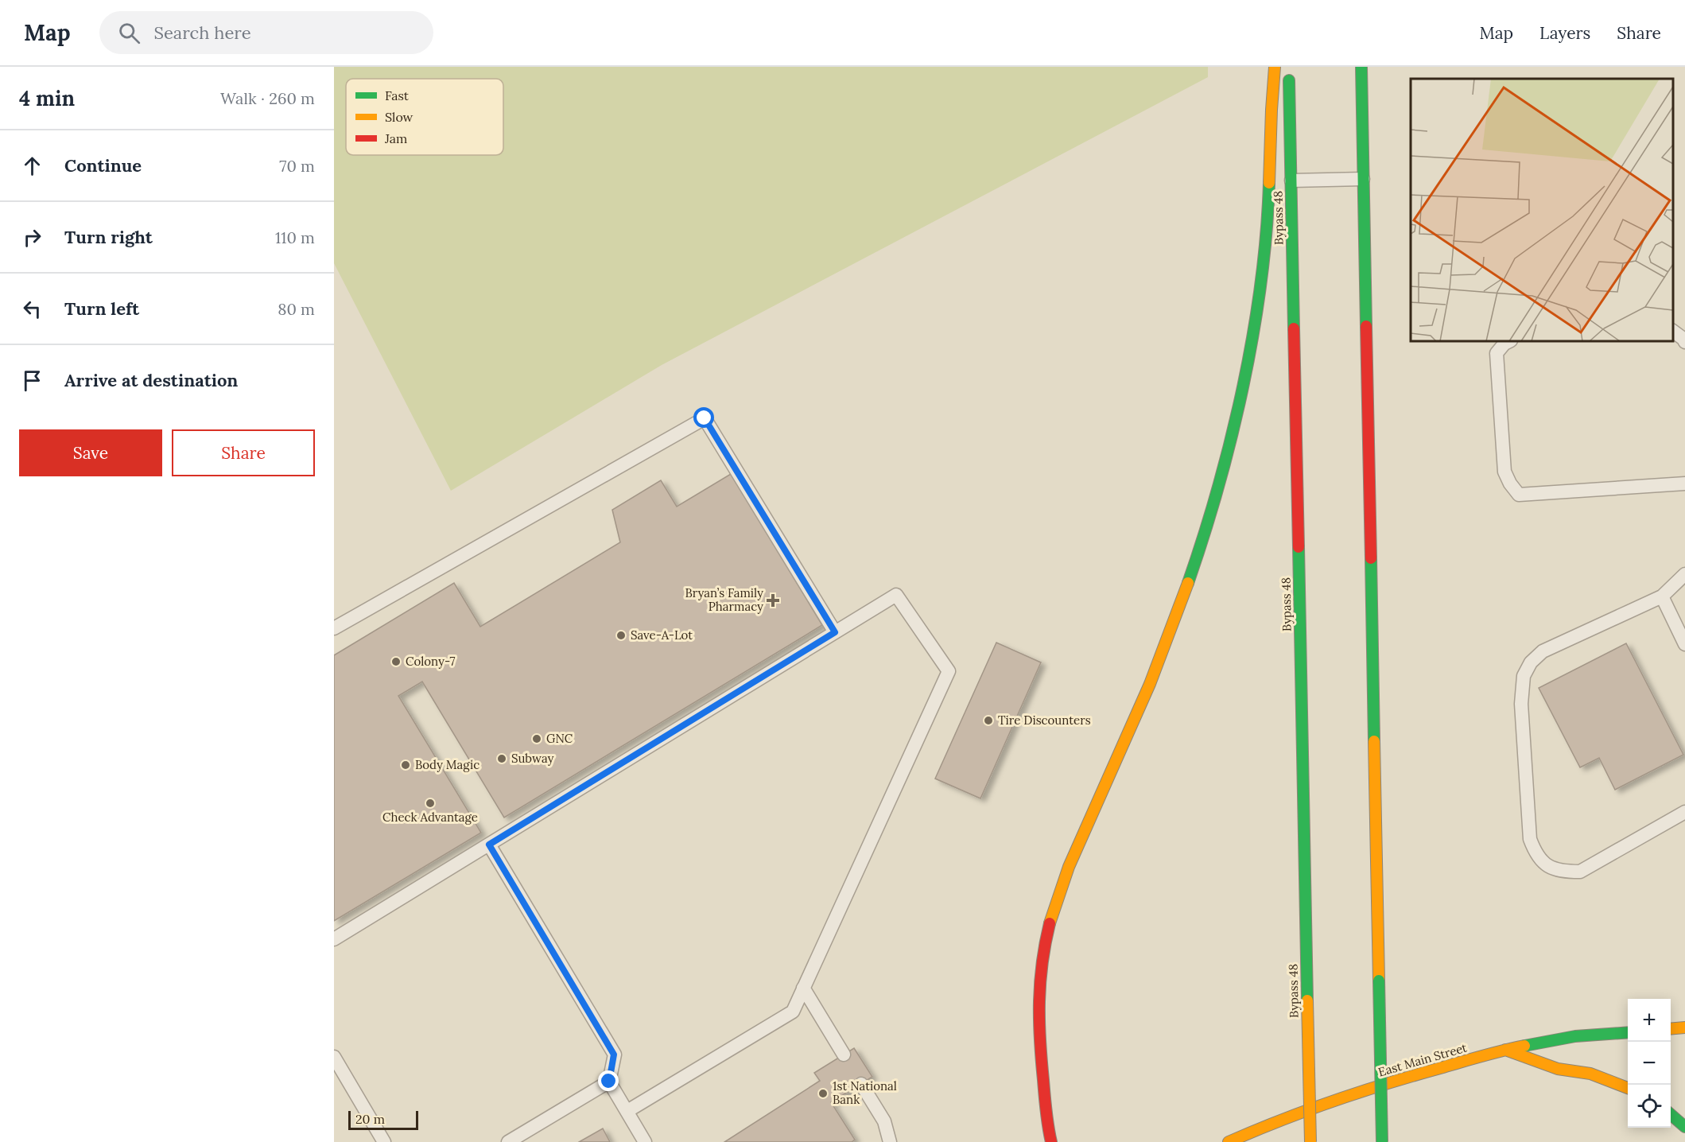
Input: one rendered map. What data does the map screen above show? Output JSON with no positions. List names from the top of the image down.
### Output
{
  "streets": {
    "main road": ["Bypass 48", "East Main Street"]
  },
  "places": {
    "health": ["Bryan’s Family Pharmacy"],
    "other": [
      "Save-A-Lot",
      "Colony-7",
      "Tire Discounters",
      "GNC",
      "Subway",
      "Body Magic",
      "Check Advantage",
      "1st National Bank"
    ]
  },
  "legend": ["Fast", "Slow", "Jam"],
  "scale_bar": "20 m",
  "page": {
    "header": "Map",
    "search": "Search here",
    "nav": ["Map", "Layers", "Share"],
    "heading": ["4 min", "Walk · 260 m"],
    "list": [
      ["Continue", "70 m"],
      ["Turn right", "110 m"],
      ["Turn left", "80 m"],
      "Arrive at destination"
    ],
    "buttons": ["Save", "Share"],
    "map_buttons": ["+", "−"],
    "scale": "20 m"
  }
}
